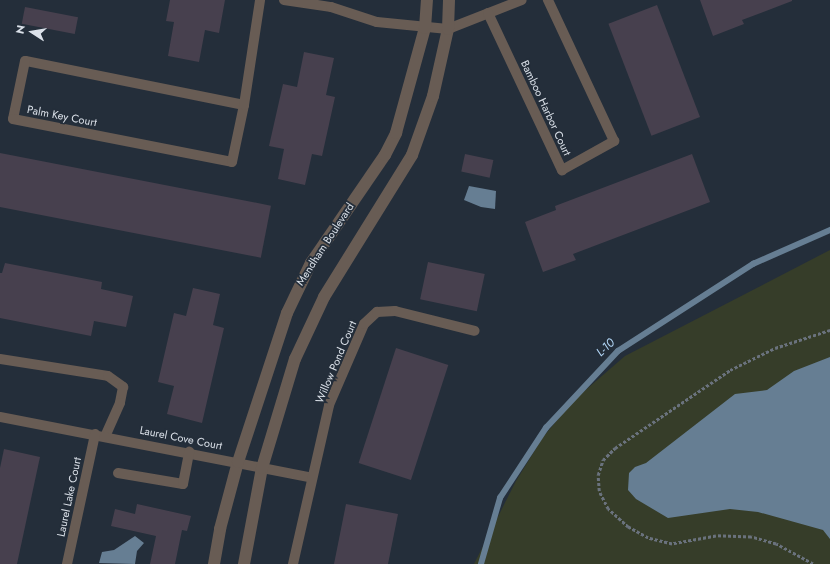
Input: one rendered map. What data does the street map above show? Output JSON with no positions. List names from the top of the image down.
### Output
{
  "streets": {
    "street": ["Mendham Boulevard"],
    "lane": [
      "Bamboo Harbor Court",
      "Palm Key Court",
      "Willow Pond Court",
      "Laurel Cove Court",
      "Laurel Lake Court"
    ]
  },
  "crossings": [
    ["Mendham Boulevard", "Laurel Cove Court"],
    ["Laurel Cove Court", "Laurel Lake Court"]
  ],
  "water": ["L-10"],
  "north": "left"
}
